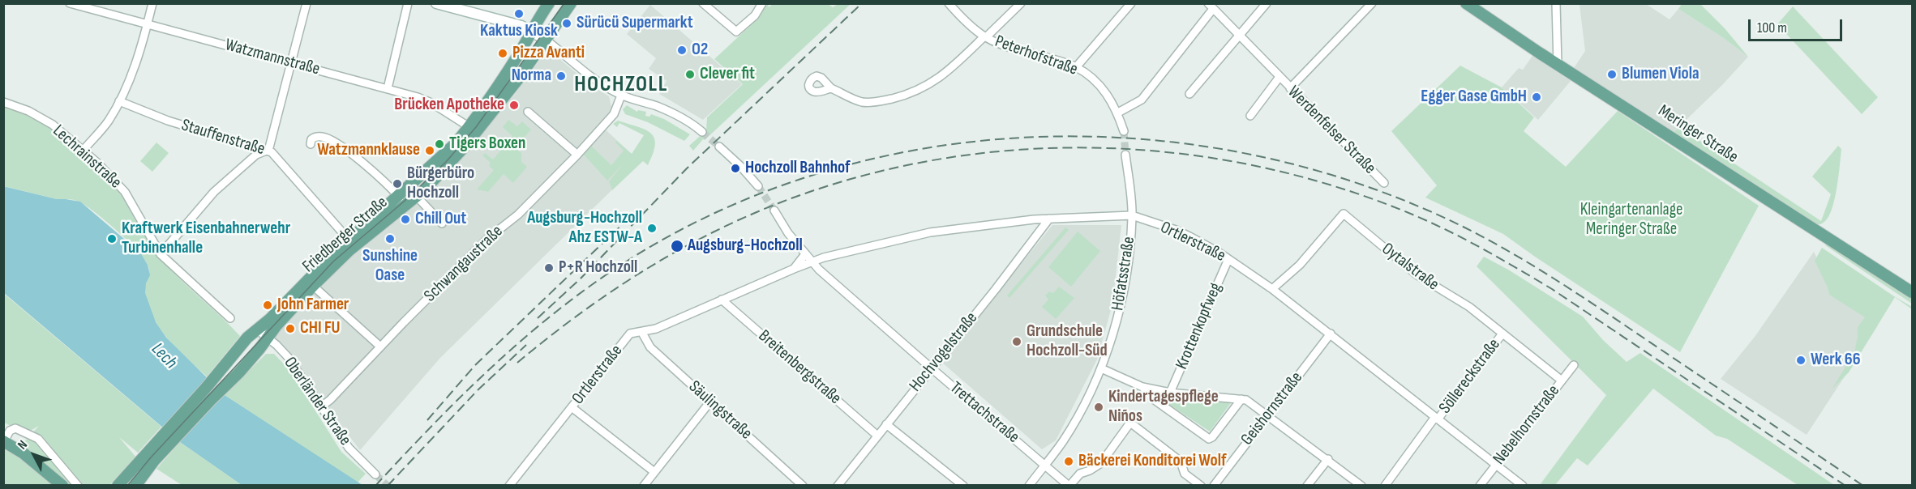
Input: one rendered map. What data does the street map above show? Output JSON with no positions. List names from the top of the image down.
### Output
{
  "streets": {
    "main road": ["Meringer Straße", "Friedberger Straße"],
    "street": [
      "Peterhofstraße",
      "Watzmannstraße",
      "Werdenfelser Straße",
      "Stauffenstraße",
      "Lechrainstraße",
      "Ortlerstraße",
      "Schwangaustraße",
      "Oytalstraße",
      "Höfatsstraße",
      "Krottenkopfweg",
      "Hochvogelstraße",
      "Breitenbergstraße",
      "Söllereckstraße",
      "Oberländer Straße",
      "Geishornstraße",
      "Säulingstraße",
      "Trettachstraße",
      "Nebelhornstraße"
    ]
  },
  "crossings": [
    ["Watzmannstraße", "Friedberger Straße"],
    ["Stauffenstraße", "Friedberger Straße"],
    ["Friedberger Straße", "Oberländer Straße"],
    ["Ortlerstraße", "Oytalstraße"],
    ["Ortlerstraße", "Höfatsstraße"],
    ["Ortlerstraße", "Krottenkopfweg"],
    ["Ortlerstraße", "Hochvogelstraße"],
    ["Ortlerstraße", "Breitenbergstraße"],
    ["Ortlerstraße", "Söllereckstraße"],
    ["Ortlerstraße", "Geishornstraße"],
    ["Ortlerstraße", "Säulingstraße"],
    ["Ortlerstraße", "Trettachstraße"],
    ["Ortlerstraße", "Nebelhornstraße"],
    ["Schwangaustraße", "Oberländer Straße"],
    ["Oytalstraße", "Söllereckstraße"],
    ["Oytalstraße", "Nebelhornstraße"],
    ["Höfatsstraße", "Trettachstraße"],
    ["Hochvogelstraße", "Breitenbergstraße"],
    ["Hochvogelstraße", "Trettachstraße"]
  ],
  "districts": ["HOCHZOLL"],
  "water": ["Lech"],
  "parks": ["Kleingartenanlage Meringer Straße"],
  "places": [
    "Kaktus Kiosk",
    "Sürücü Supermarkt",
    "O2",
    "Pizza Avanti",
    "Clever fit",
    "Blumen Viola",
    "Norma",
    "Egger Gase GmbH",
    "Brücken Apotheke",
    "Tigers Boxen",
    "Watzmannklause",
    "Hochzoll Bahnhof",
    "Bürgerbüro Hochzoll",
    "Chill Out",
    "Augsburg-Hochzoll Ahz ESTW-A",
    "Kraftwerk Eisenbahnerwehr Turbinenhalle",
    "Sunshine Oase",
    "Augsburg-Hochzoll",
    "P+R Hochzoll",
    "John Farmer",
    "CHI FU",
    "Grundschule Hochzoll-Süd",
    "Werk 66",
    "Kindertagespflege Niños",
    "Bäckerei Konditorei Wolf"
  ],
  "scale_bar": "100 m",
  "north": "top left"
}
